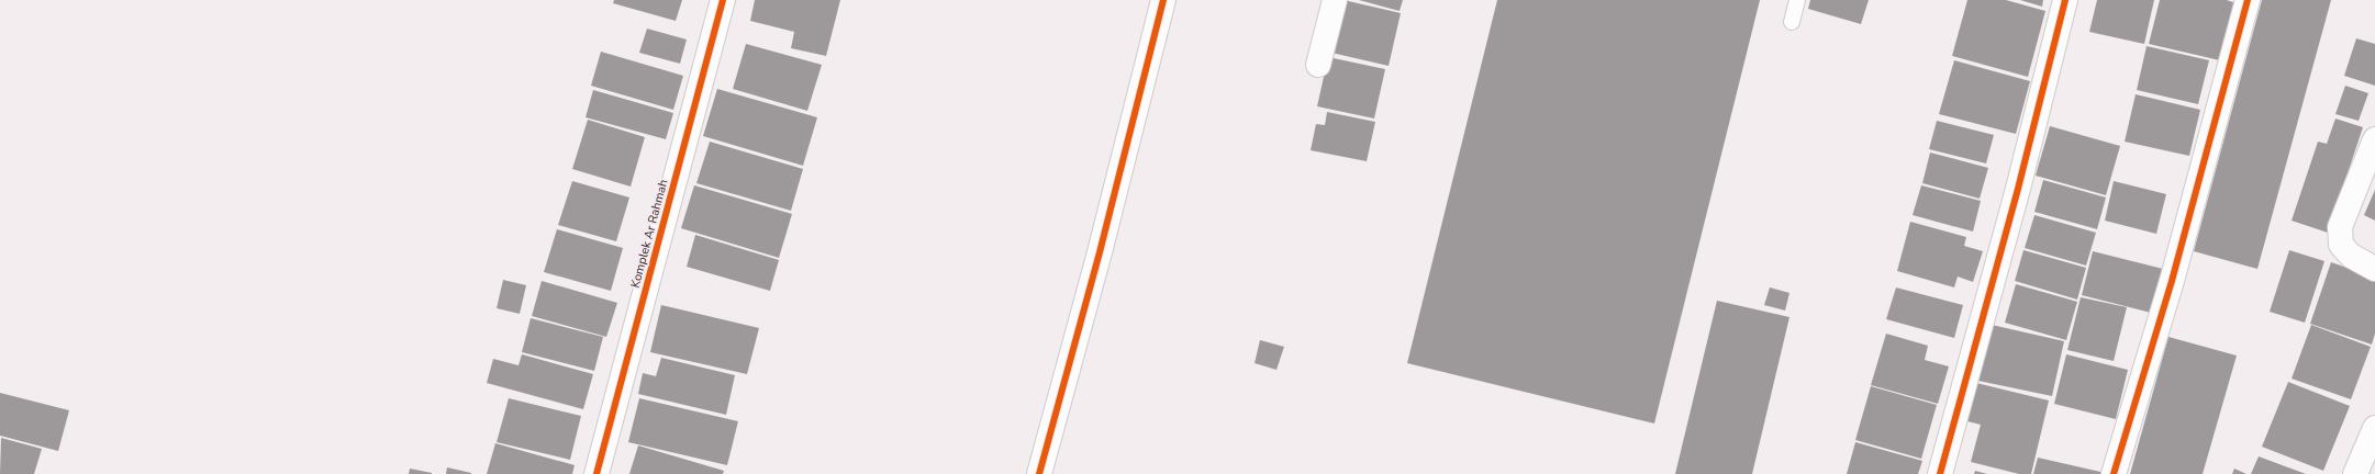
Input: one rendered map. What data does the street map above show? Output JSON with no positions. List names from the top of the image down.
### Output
{
  "streets": {
    "street": ["Komplek Ar Rahmah"]
  }
}
